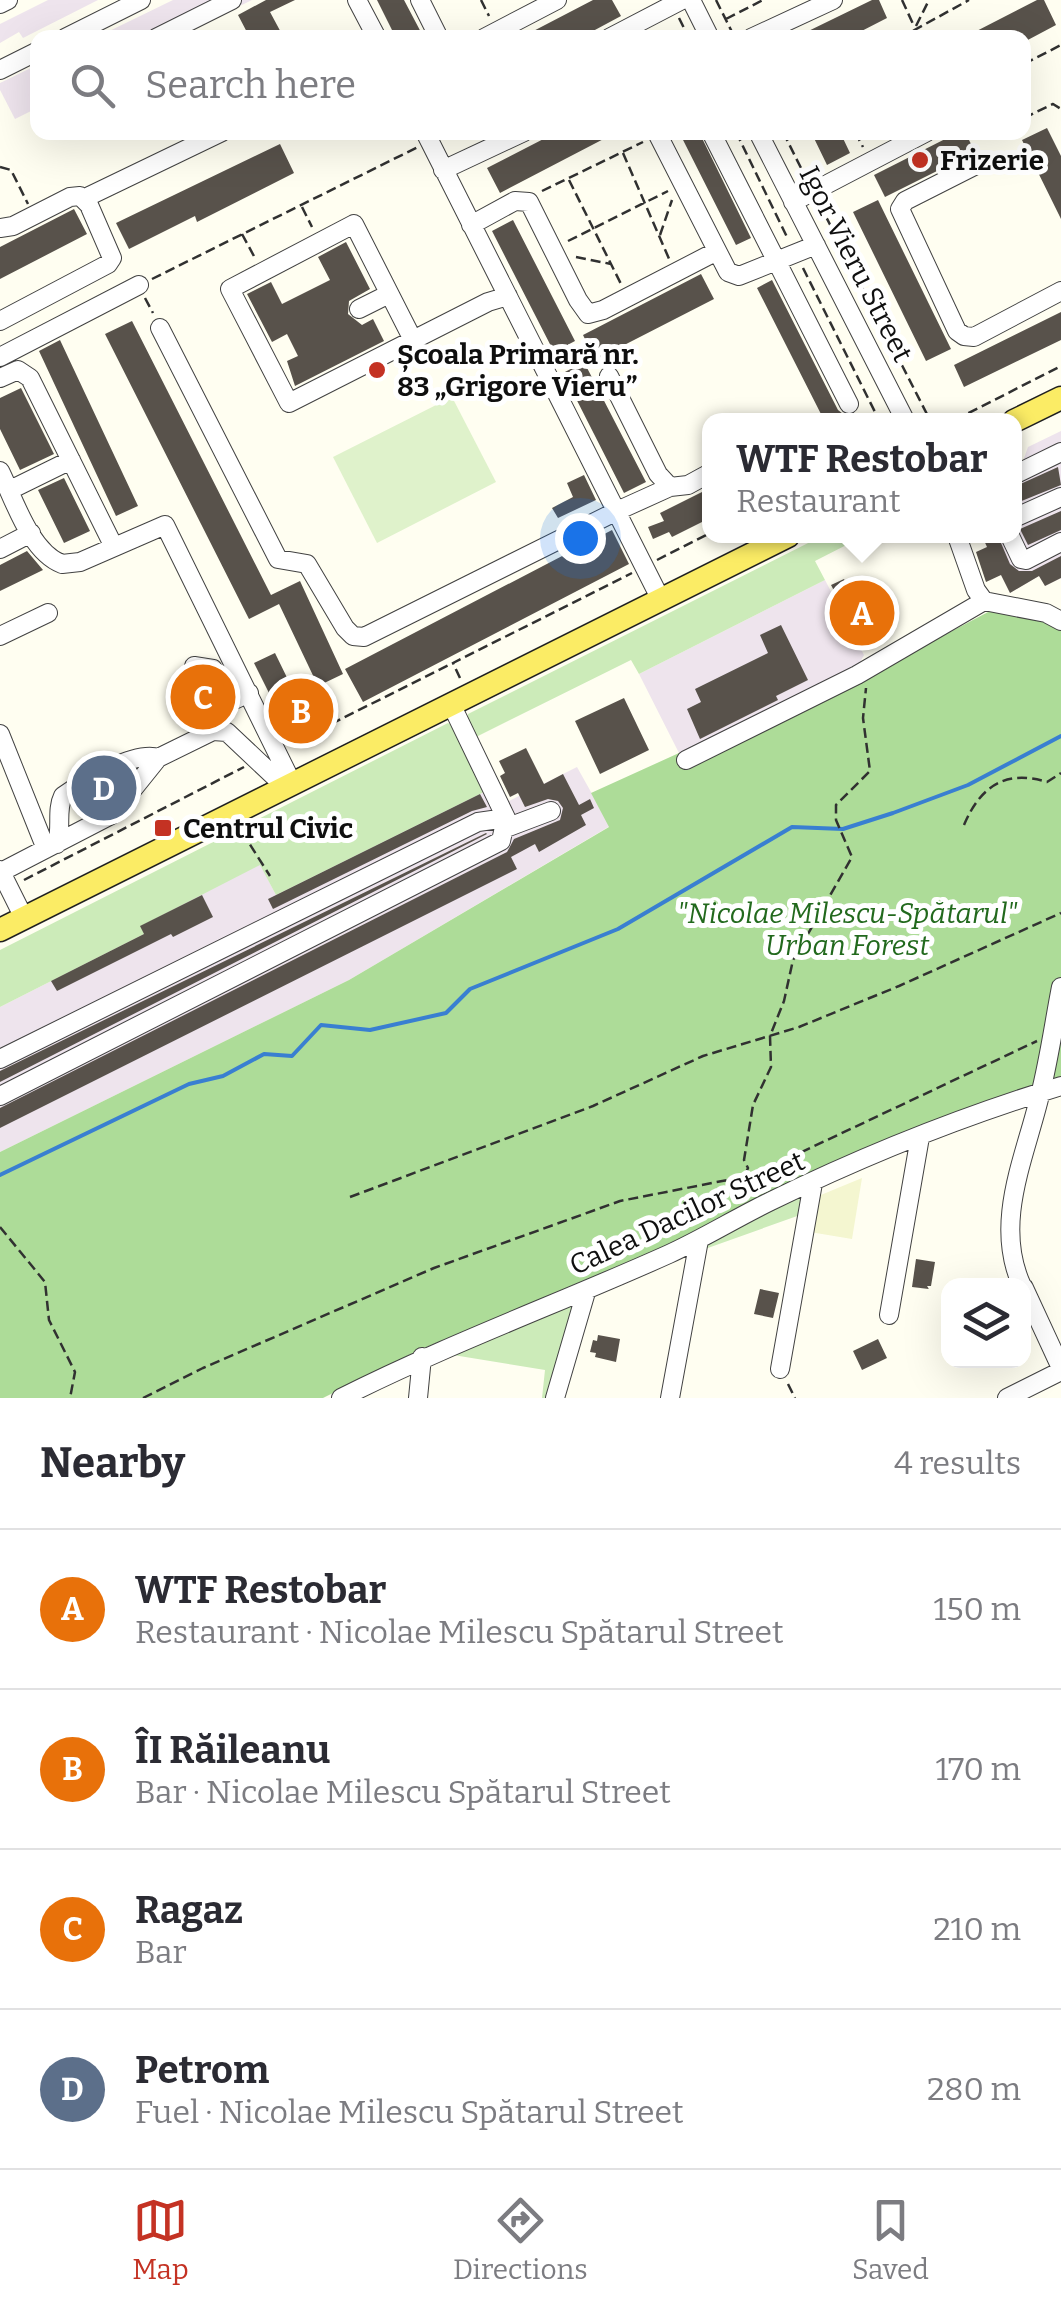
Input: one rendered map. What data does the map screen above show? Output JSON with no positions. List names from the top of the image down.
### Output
{
  "streets": {
    "street": ["Igor Vieru Street", "Calea Dacilor Street"]
  },
  "parks": ["\"Nicolae Milescu-Spătarul\" Urban Forest"],
  "places": {
    "other": ["Frizerie", "Școala Primară nr. 83 „Grigore Vieru”"],
    "transit": ["Centrul Civic"]
  },
  "page": {
    "search": "Search here",
    "popup": ["WTF Restobar", "Restaurant"],
    "pins": [
      "A",
      "C",
      "B",
      "D"
    ],
    "heading": ["Nearby", "4 results"],
    "list": [
      {
        "mark": "A",
        "name": "WTF Restobar",
        "note": "Restaurant · Nicolae Milescu Spătarul Street",
        "value": "150 m"
      },
      {
        "mark": "B",
        "name": "ÎI Răileanu",
        "note": "Bar · Nicolae Milescu Spătarul Street",
        "value": "170 m"
      },
      {
        "mark": "C",
        "name": "Ragaz",
        "note": "Bar",
        "value": "210 m"
      },
      {
        "mark": "D",
        "name": "Petrom",
        "note": "Fuel · Nicolae Milescu Spătarul Street",
        "value": "280 m"
      }
    ],
    "nav": ["Map", "Directions", "Saved"]
  }
}
